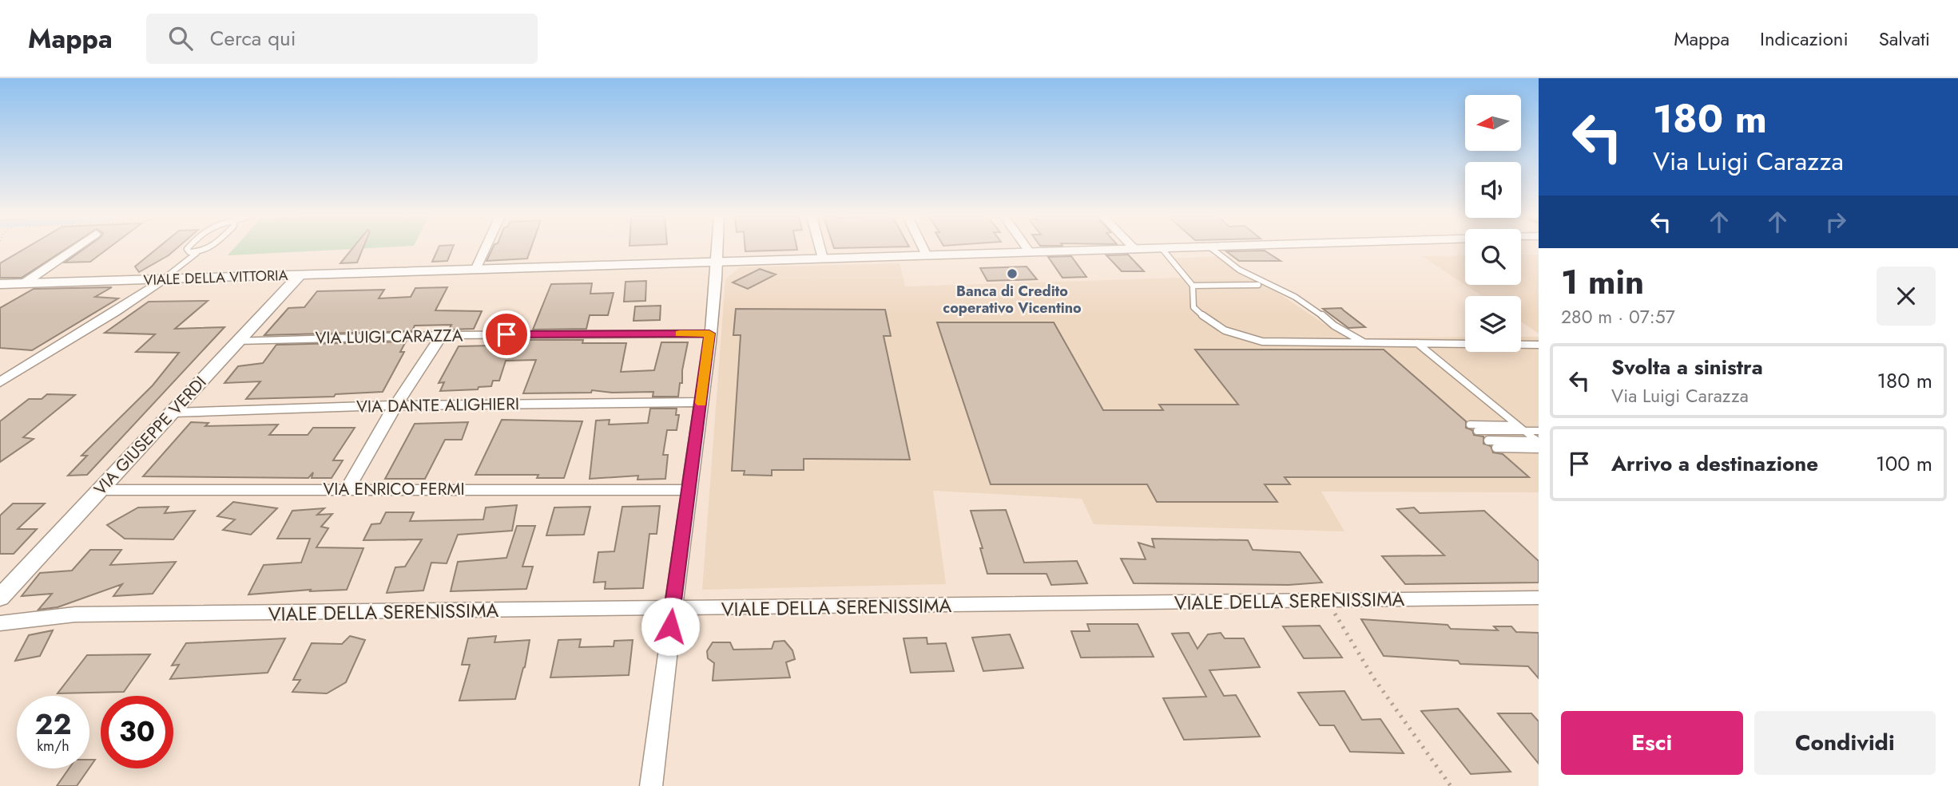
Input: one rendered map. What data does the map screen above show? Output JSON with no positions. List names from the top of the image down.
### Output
{
  "streets": {
    "street": [
      "VIALE DELLA VITTORIA",
      "VIA LUIGI CARAZZA",
      "VIA DANTE ALIGHIERI",
      "VIA GIUSEPPE VERDI",
      "VIA ENRICO FERMI",
      "VIALE DELLA SERENISSIMA"
    ]
  },
  "crossings": [
    ["VIALE DELLA VITTORIA", "VIA GIUSEPPE VERDI"],
    ["VIA LUIGI CARAZZA", "VIA GIUSEPPE VERDI"],
    ["VIA DANTE ALIGHIERI", "VIA GIUSEPPE VERDI"],
    ["VIA GIUSEPPE VERDI", "VIA ENRICO FERMI"]
  ],
  "places": ["Banca di Credito coperativo Vicentino"],
  "north": "left",
  "page": {
    "header": "Mappa",
    "search": "Cerca qui",
    "nav": ["Mappa", "Indicazioni", "Salvati"],
    "turn": ["180 m", "Via Luigi Carazza"],
    "heading": ["1 min", "280 m · 07:57"],
    "list": [
      {
        "name": "Svolta a sinistra",
        "note": "Via Luigi Carazza",
        "value": "180 m"
      },
      {
        "name": "Arrivo a destinazione",
        "value": "100 m"
      }
    ],
    "speed": "22 km/h",
    "limit": "30",
    "buttons": ["Esci", "Condividi"]
  }
}
